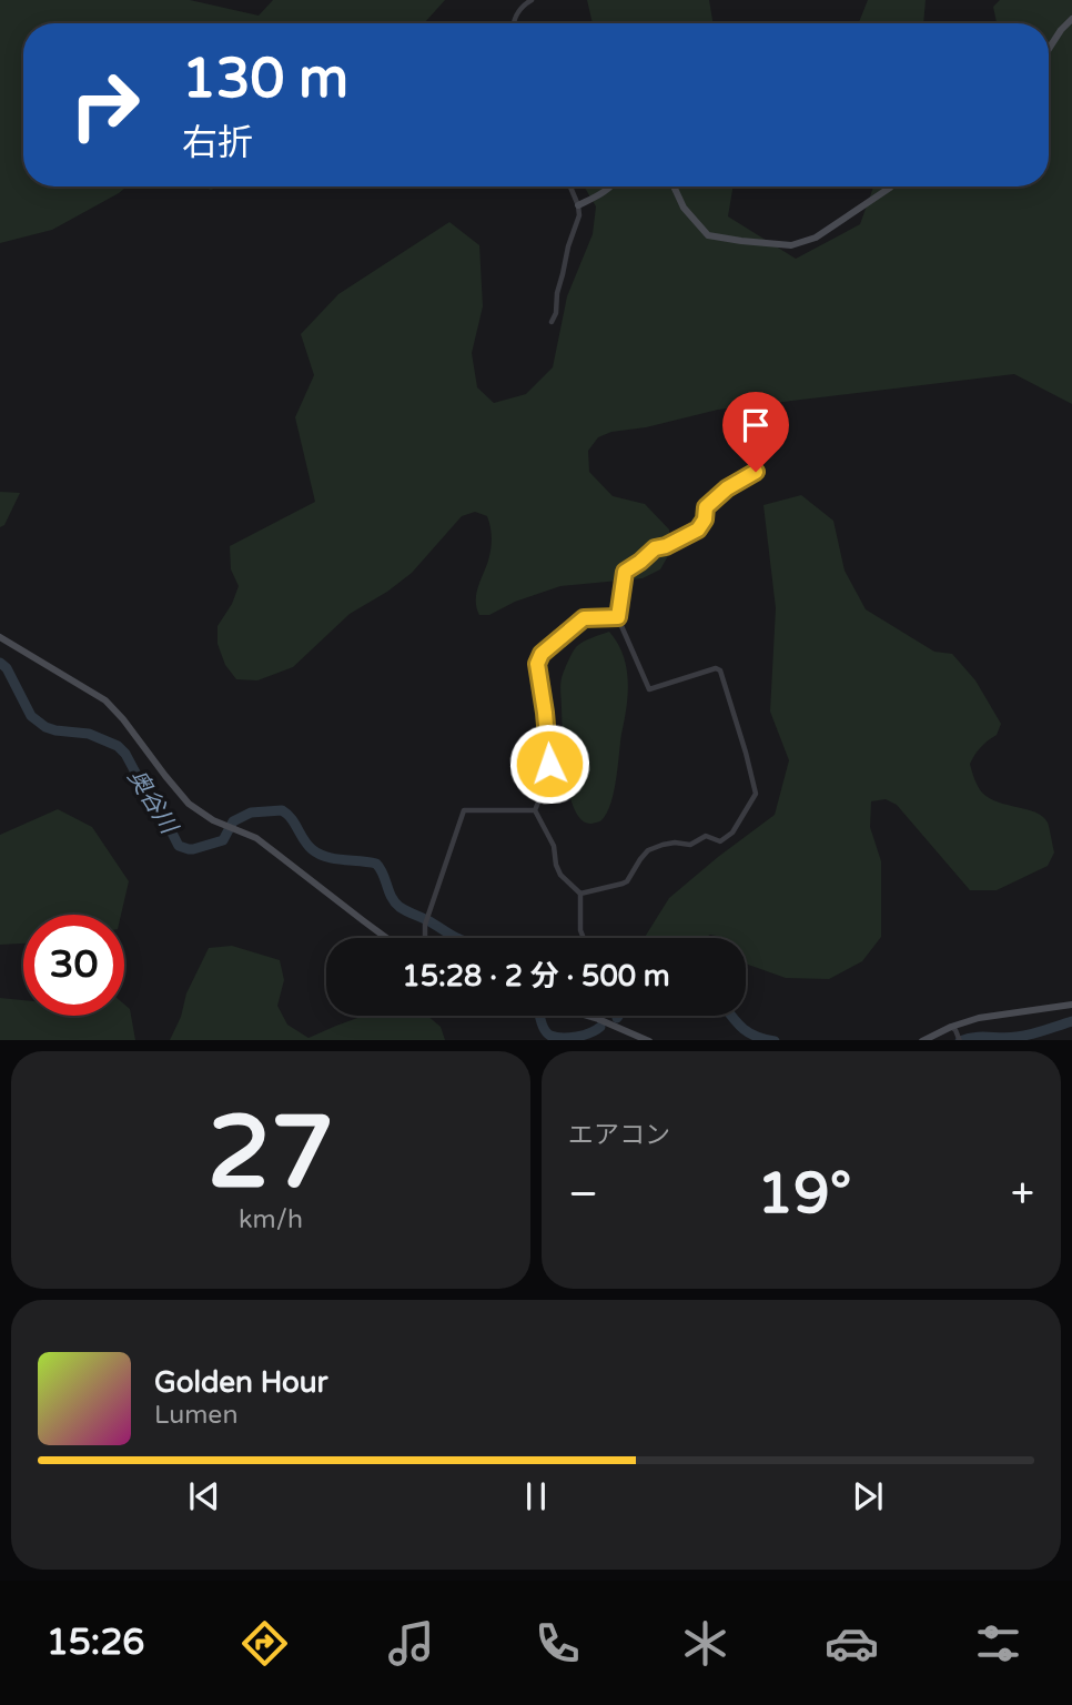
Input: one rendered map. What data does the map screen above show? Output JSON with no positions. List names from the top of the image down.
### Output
{
  "water": ["奥谷川"],
  "page": {
    "turn": ["130 m", "右折"],
    "limit": "30",
    "trip": "15:28 · 2 分 · 500 m",
    "tile": [
      ["27", "km/h"],
      "エアコン"
    ],
    "heat": ["−", "19°", "+"],
    "song": ["Golden Hour", "Lumen"],
    "tabs": "15:26"
  }
}
